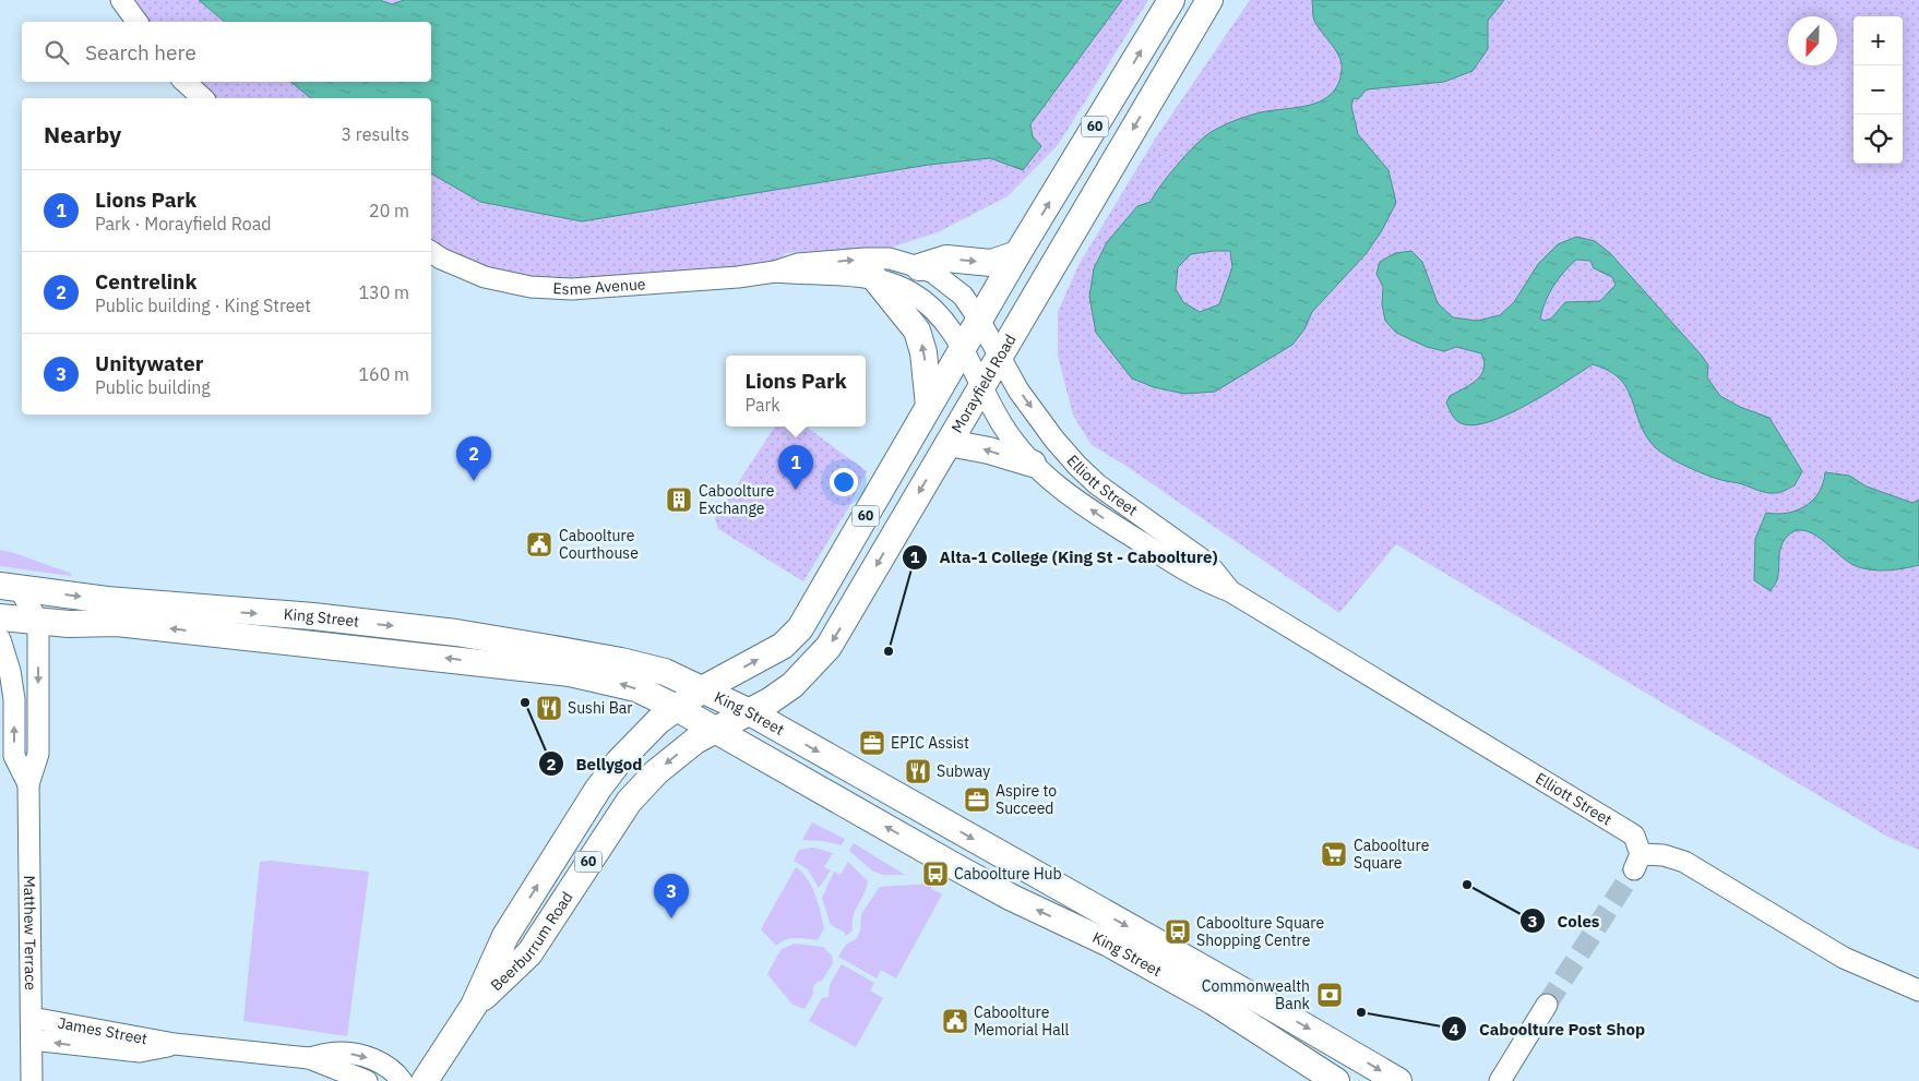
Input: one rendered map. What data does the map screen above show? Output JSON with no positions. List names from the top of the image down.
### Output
{
  "streets": {
    "main road": [
      "60",
      "Morayfield Road",
      "King Street",
      "Beerburrum Road"
    ],
    "street": [
      "Esme Avenue",
      "Elliott Street",
      "Matthew Terrace",
      "James Street"
    ]
  },
  "crossings": [
    ["60", "Esme Avenue"],
    ["60", "Elliott Street"],
    ["60", "King Street"],
    ["60", "Beerburrum Road"],
    ["Esme Avenue", "Morayfield Road"],
    ["Esme Avenue", "Elliott Street"],
    ["Morayfield Road", "Elliott Street"],
    ["Morayfield Road", "King Street"],
    ["Morayfield Road", "Beerburrum Road"],
    ["King Street", "Matthew Terrace"],
    ["King Street", "Beerburrum Road"],
    ["Matthew Terrace", "James Street"]
  ],
  "places": {
    "building": ["Caboolture Exchange"],
    "public building": ["Caboolture Courthouse", "Caboolture Memorial Hall"],
    "other": [
      "Alta-1 College (King St - Caboolture)",
      "Bellygod",
      "Coles",
      "Caboolture Post Shop"
    ],
    "restaurant": ["Sushi Bar", "Subway"],
    "office": ["EPIC Assist", "Aspire to Succeed"],
    "supermarket": ["Caboolture Square"],
    "bus stop": ["Caboolture Hub", "Caboolture Square Shopping Centre"],
    "bank": ["Commonwealth Bank"]
  },
  "north": "bottom",
  "page": {
    "map_buttons": ["+", "−"],
    "search": "Search here",
    "heading": ["Nearby", "3 results"],
    "list": [
      {
        "mark": "1",
        "name": "Lions Park",
        "note": "Park · Morayfield Road",
        "value": "20 m"
      },
      {
        "mark": "2",
        "name": "Centrelink",
        "note": "Public building · King Street",
        "value": "130 m"
      },
      {
        "mark": "3",
        "name": "Unitywater",
        "note": "Public building",
        "value": "160 m"
      }
    ],
    "popup": ["Lions Park", "Park"],
    "pins": ["2", "1", "3"]
  }
}
